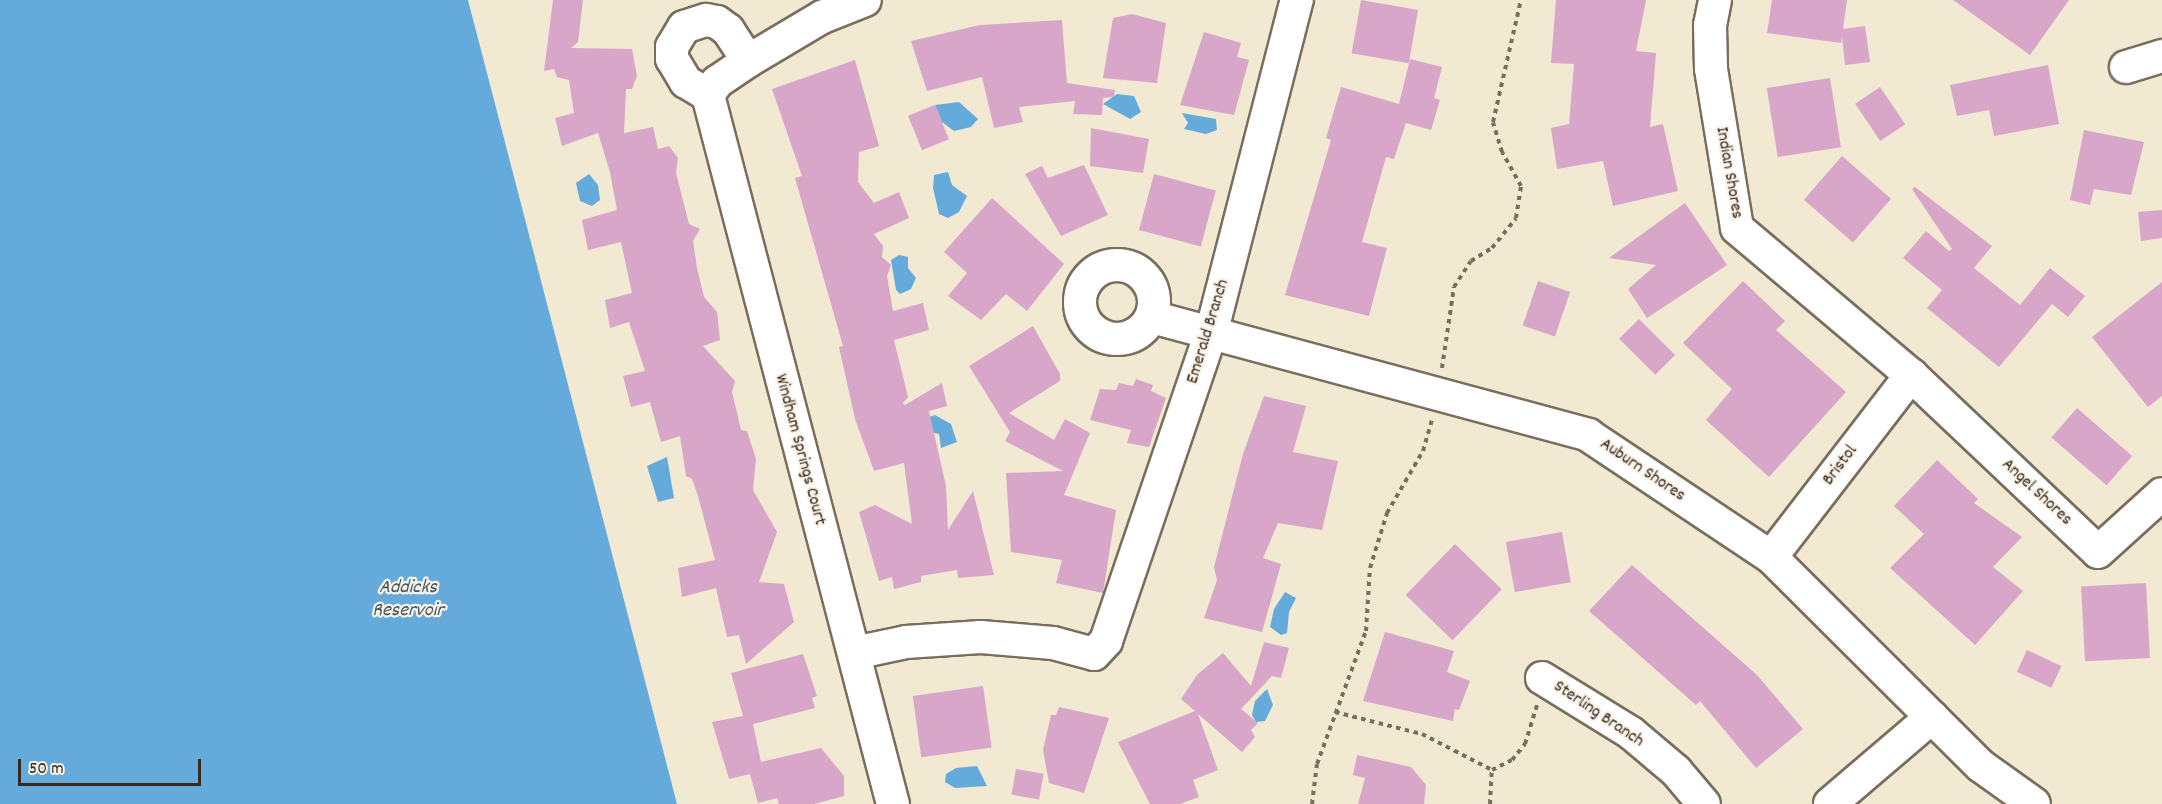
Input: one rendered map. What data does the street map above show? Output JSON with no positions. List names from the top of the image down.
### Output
{
  "streets": {
    "street": [
      "Indian Shores",
      "Emerald Branch",
      "Windham Springs Court",
      "Bristol",
      "Auburn Shores",
      "Angel Shores",
      "Sterling Branch"
    ]
  },
  "crossings": [
    ["Indian Shores", "Bristol"],
    ["Indian Shores", "Angel Shores"],
    ["Emerald Branch", "Windham Springs Court"],
    ["Emerald Branch", "Auburn Shores"],
    ["Bristol", "Auburn Shores"],
    ["Bristol", "Angel Shores"]
  ],
  "water": ["Addicks Reservoir"],
  "scale_bar": "50 m"
}
